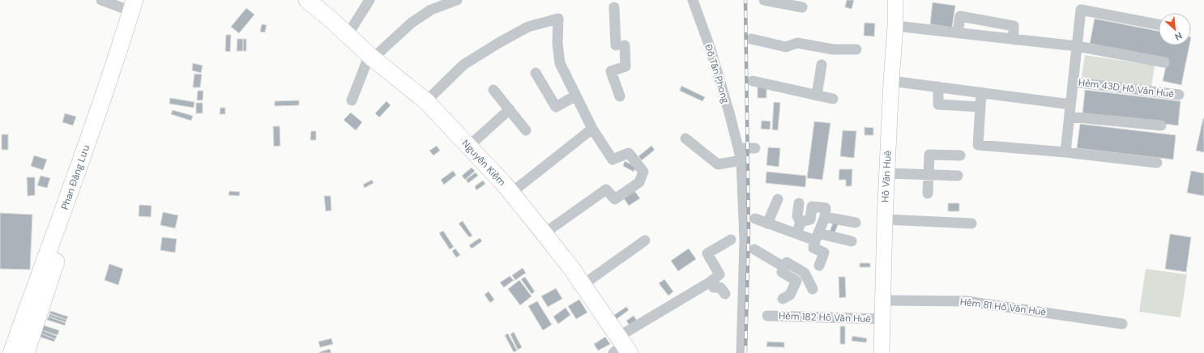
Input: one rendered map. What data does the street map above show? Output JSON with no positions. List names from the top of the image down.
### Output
{
  "streets": {
    "main road": ["Nguyễn Kiệm", "Hồ Văn Huê", "Phan Đăng Lưu"],
    "street": [
      "Đỗ Tấn Phong",
      "Hẻm 43D Hồ Văn Huê",
      "Hẻm 81 Hồ Văn Huê",
      "Hẻm 182 Hồ Văn Huê"
    ]
  },
  "crossings": [
    ["Hồ Văn Huê", "Hẻm 81 Hồ Văn Huê"],
    ["Hồ Văn Huê", "Hẻm 182 Hồ Văn Huê"]
  ],
  "north": "bottom right"
}
